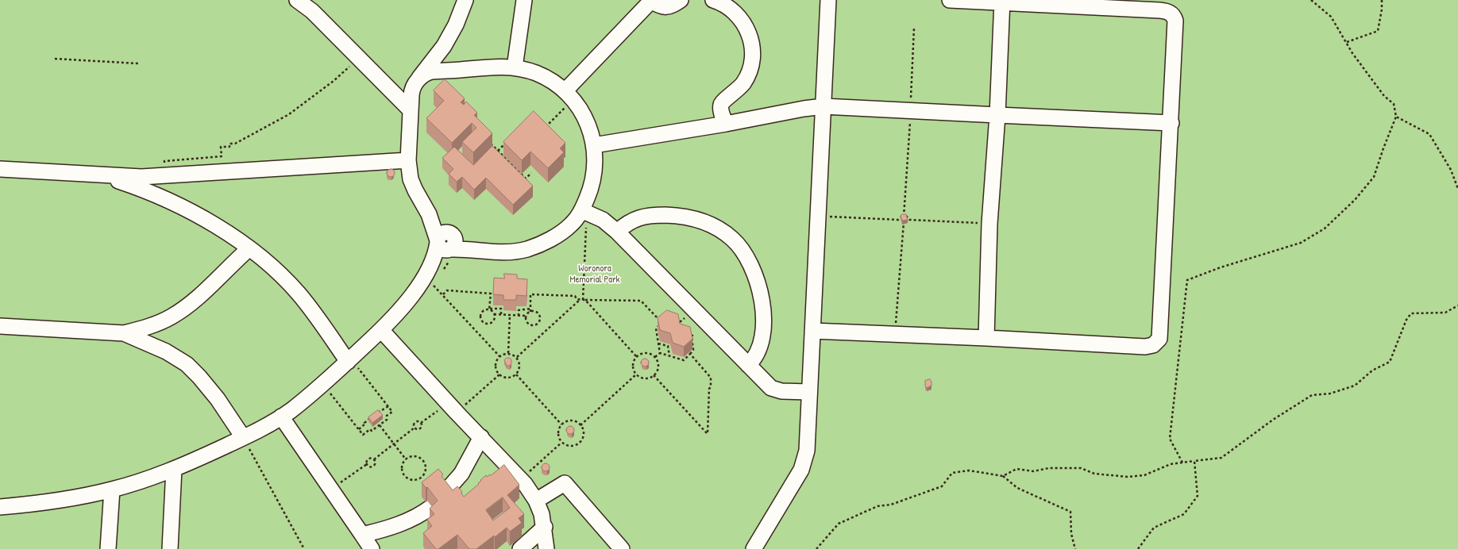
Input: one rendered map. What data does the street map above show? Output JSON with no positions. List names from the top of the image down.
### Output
{
  "parks": ["Woronora Memorial Park"]
}
